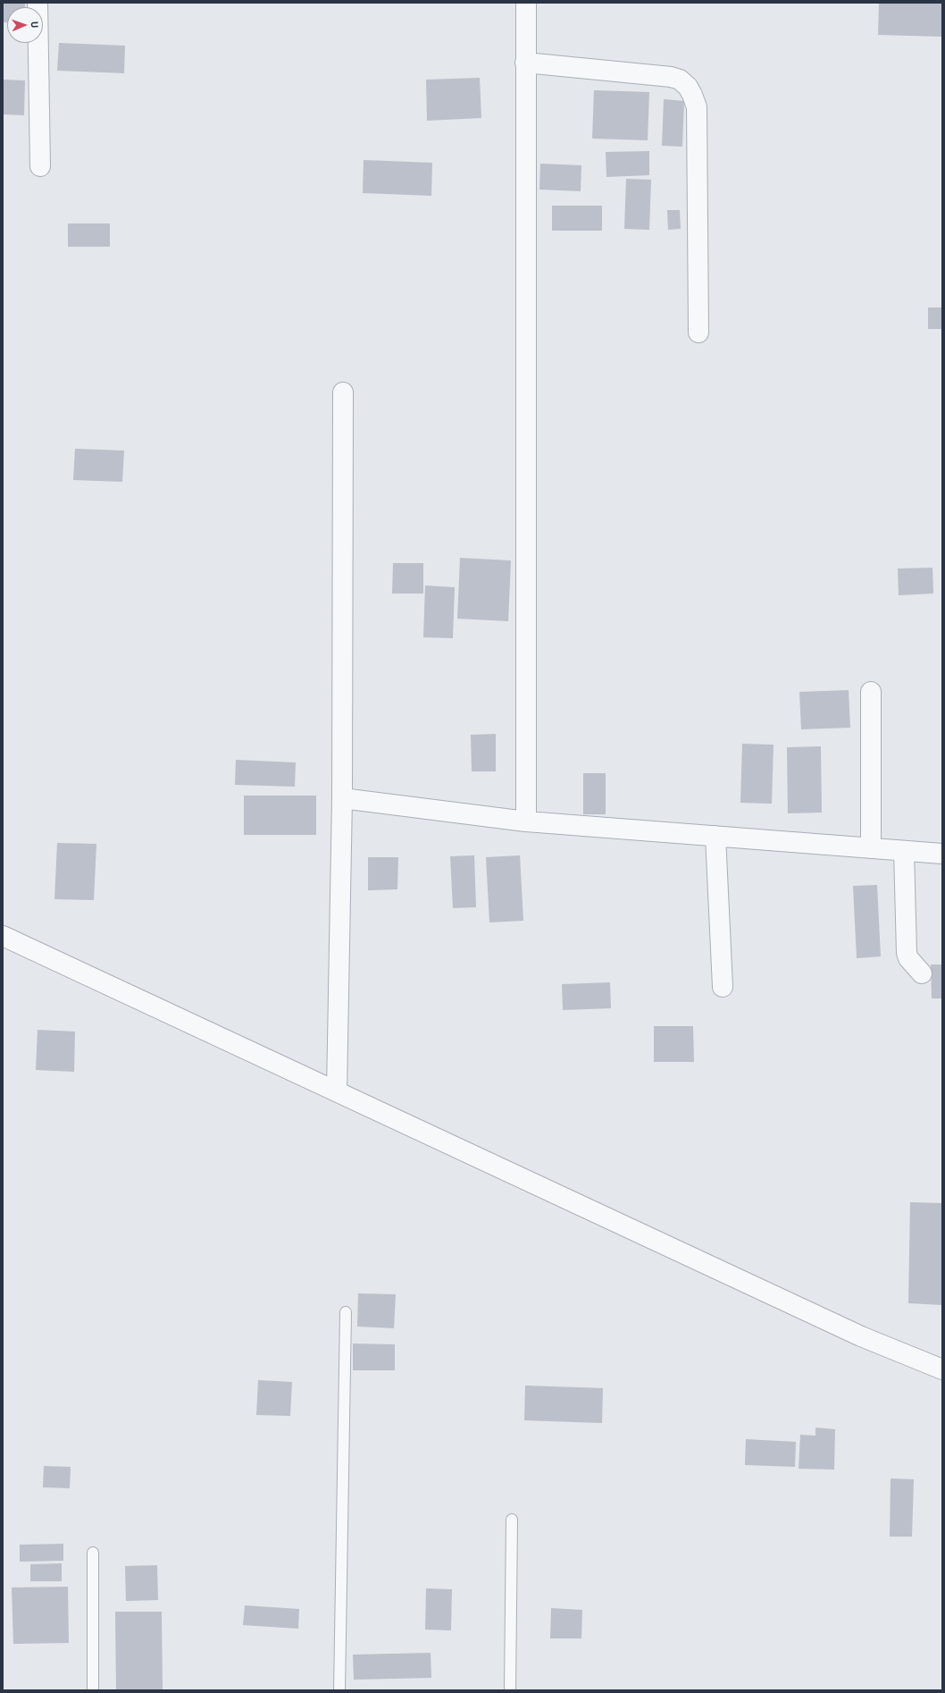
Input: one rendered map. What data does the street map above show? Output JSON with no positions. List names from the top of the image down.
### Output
{
  "north": "right"
}
